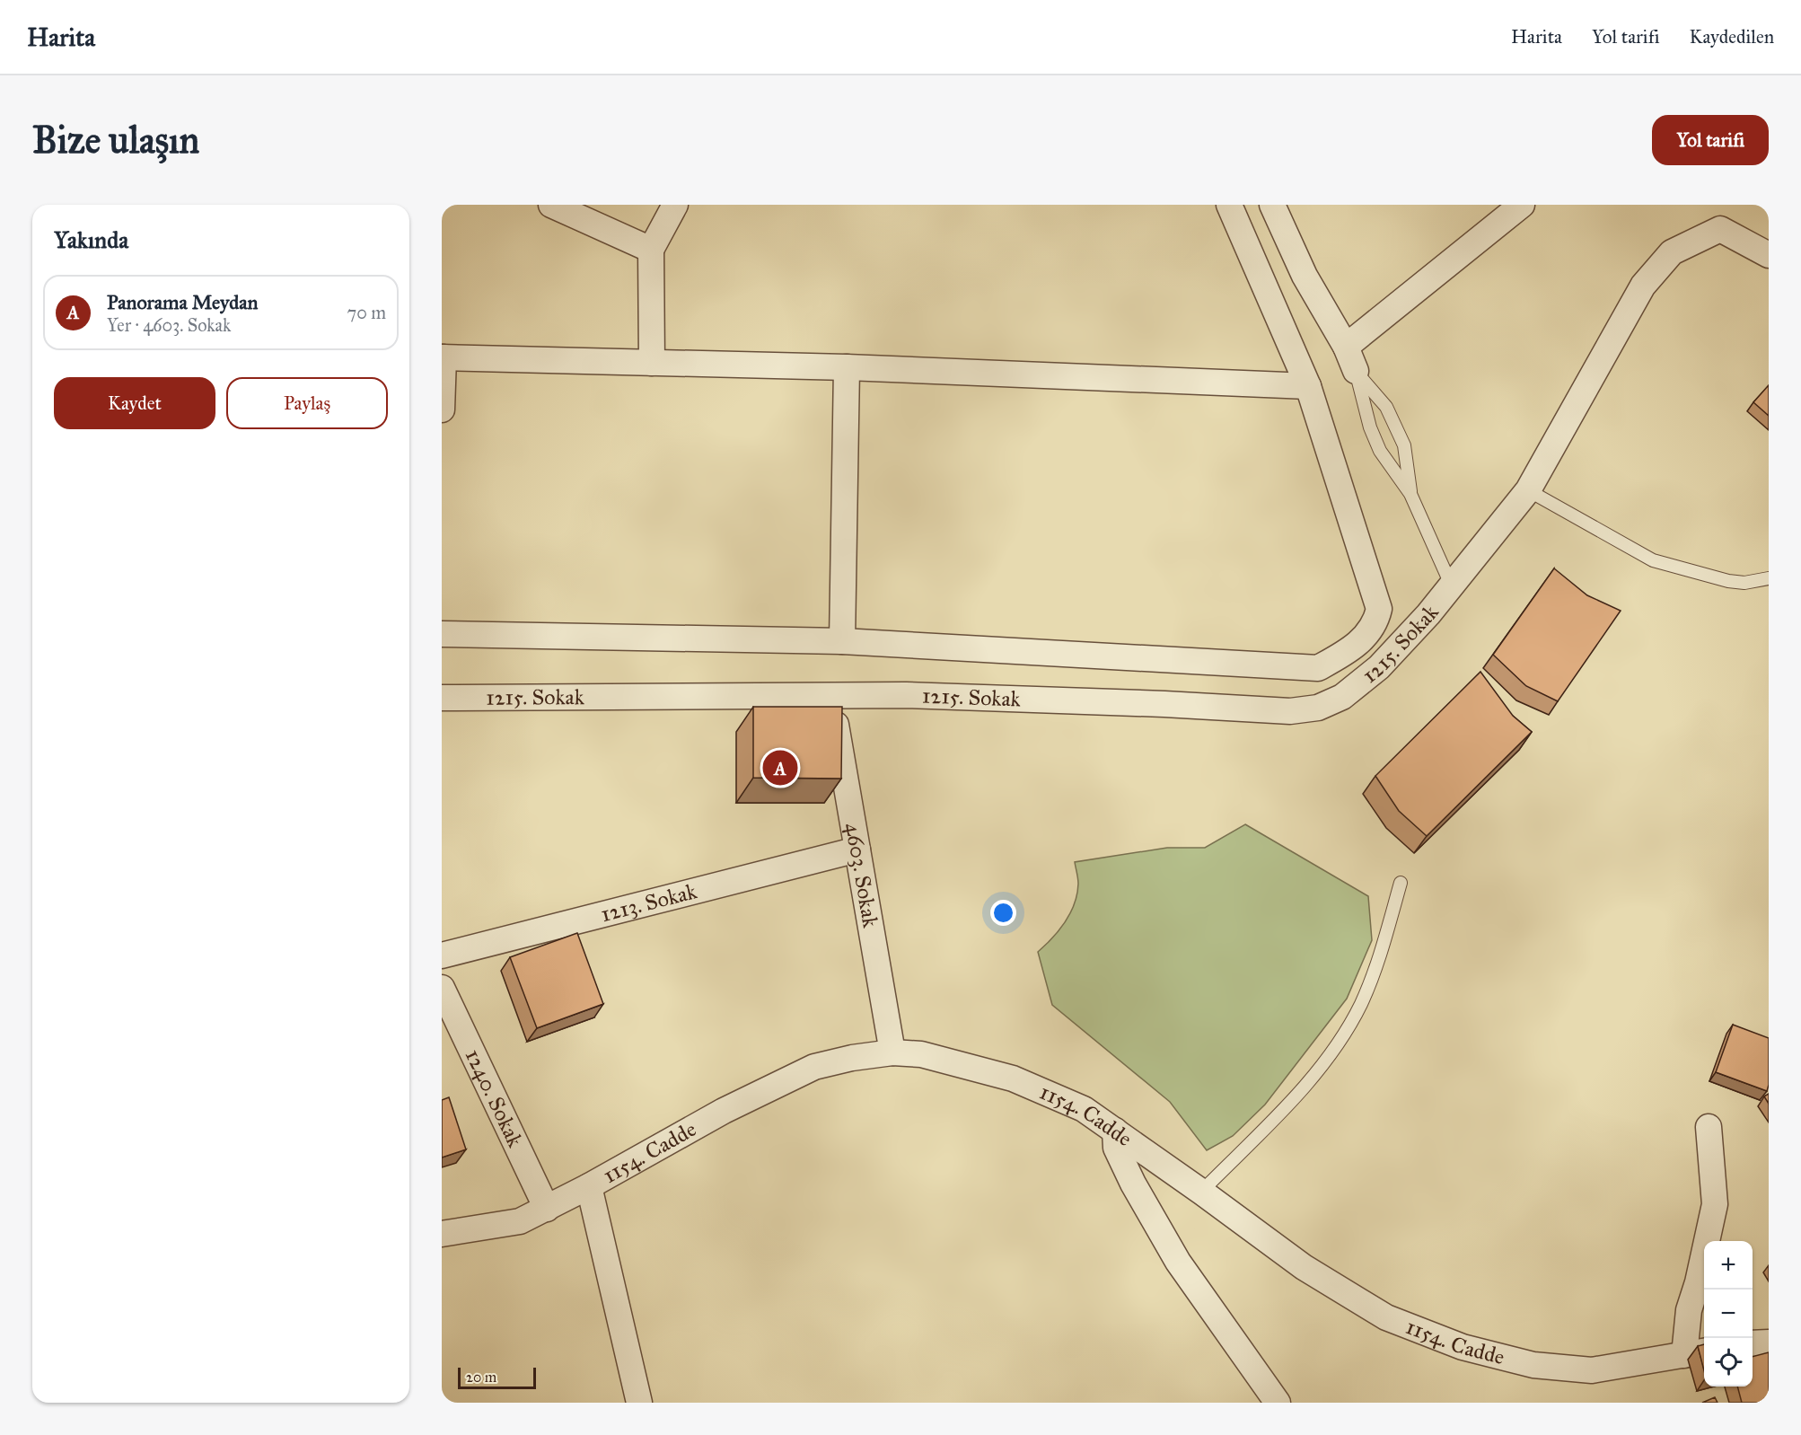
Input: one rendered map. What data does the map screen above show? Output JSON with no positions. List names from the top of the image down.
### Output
{
  "streets": {
    "street": [
      "1215. Sokak",
      "4603. Sokak",
      "1213. Sokak",
      "1240. Sokak",
      "1154. Cadde"
    ]
  },
  "crossings": [
    ["1215. Sokak", "4603. Sokak"],
    ["4603. Sokak", "1213. Sokak"],
    ["4603. Sokak", "1154. Cadde"],
    ["1240. Sokak", "1154. Cadde"]
  ],
  "scale_bar": "20 m",
  "page": {
    "header": "Harita",
    "nav": ["Harita", "Yol tarifi", "Kaydedilen"],
    "buttons": [
      "Yol tarifi",
      ["Kaydet", "Paylaş"]
    ],
    "title": "Bize ulaşın",
    "heading": "Yakında",
    "list": [
      {
        "mark": "A",
        "name": "Panorama Meydan",
        "note": "Yer · 4603. Sokak",
        "value": "70 m"
      }
    ],
    "pins": "A",
    "map_buttons": ["+", "−"],
    "scale": "20 m"
  }
}
